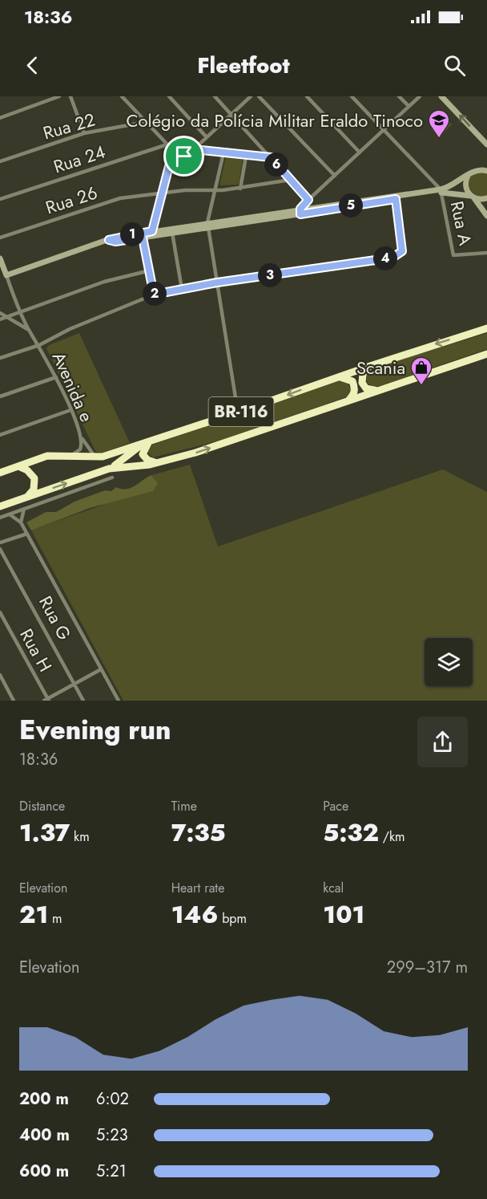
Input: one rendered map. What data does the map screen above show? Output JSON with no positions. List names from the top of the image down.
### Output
{
  "streets": {
    "highway": ["BR-116"],
    "street": [
      "Rua 22",
      "Rua 24",
      "Rua 26",
      "Rua A",
      "Avenida e",
      "Rua G",
      "Rua H"
    ]
  },
  "places": {
    "school or university": ["Colégio da Polícia Militar Eraldo Tinoco"],
    "shop": ["Scania"]
  },
  "page": {
    "status": "18:36",
    "header": "Fleetfoot",
    "pins": [
      "6",
      "5",
      "1",
      "4",
      "3",
      "2"
    ],
    "heading": ["Evening run", "18:36"],
    "stats": [
      ["Distance", "1.37 km"],
      ["Time", "7:35"],
      ["Pace", "5:32 /km"],
      ["Elevation", "21 m"],
      ["Heart rate", "146 bpm"],
      ["kcal", "101"]
    ],
    "chart": ["Elevation", "299–317 m"],
    "list": [
      {
        "name": "200 m",
        "note": "6:02"
      },
      {
        "name": "400 m",
        "note": "5:23"
      },
      {
        "name": "600 m",
        "note": "5:21"
      }
    ]
  }
}
